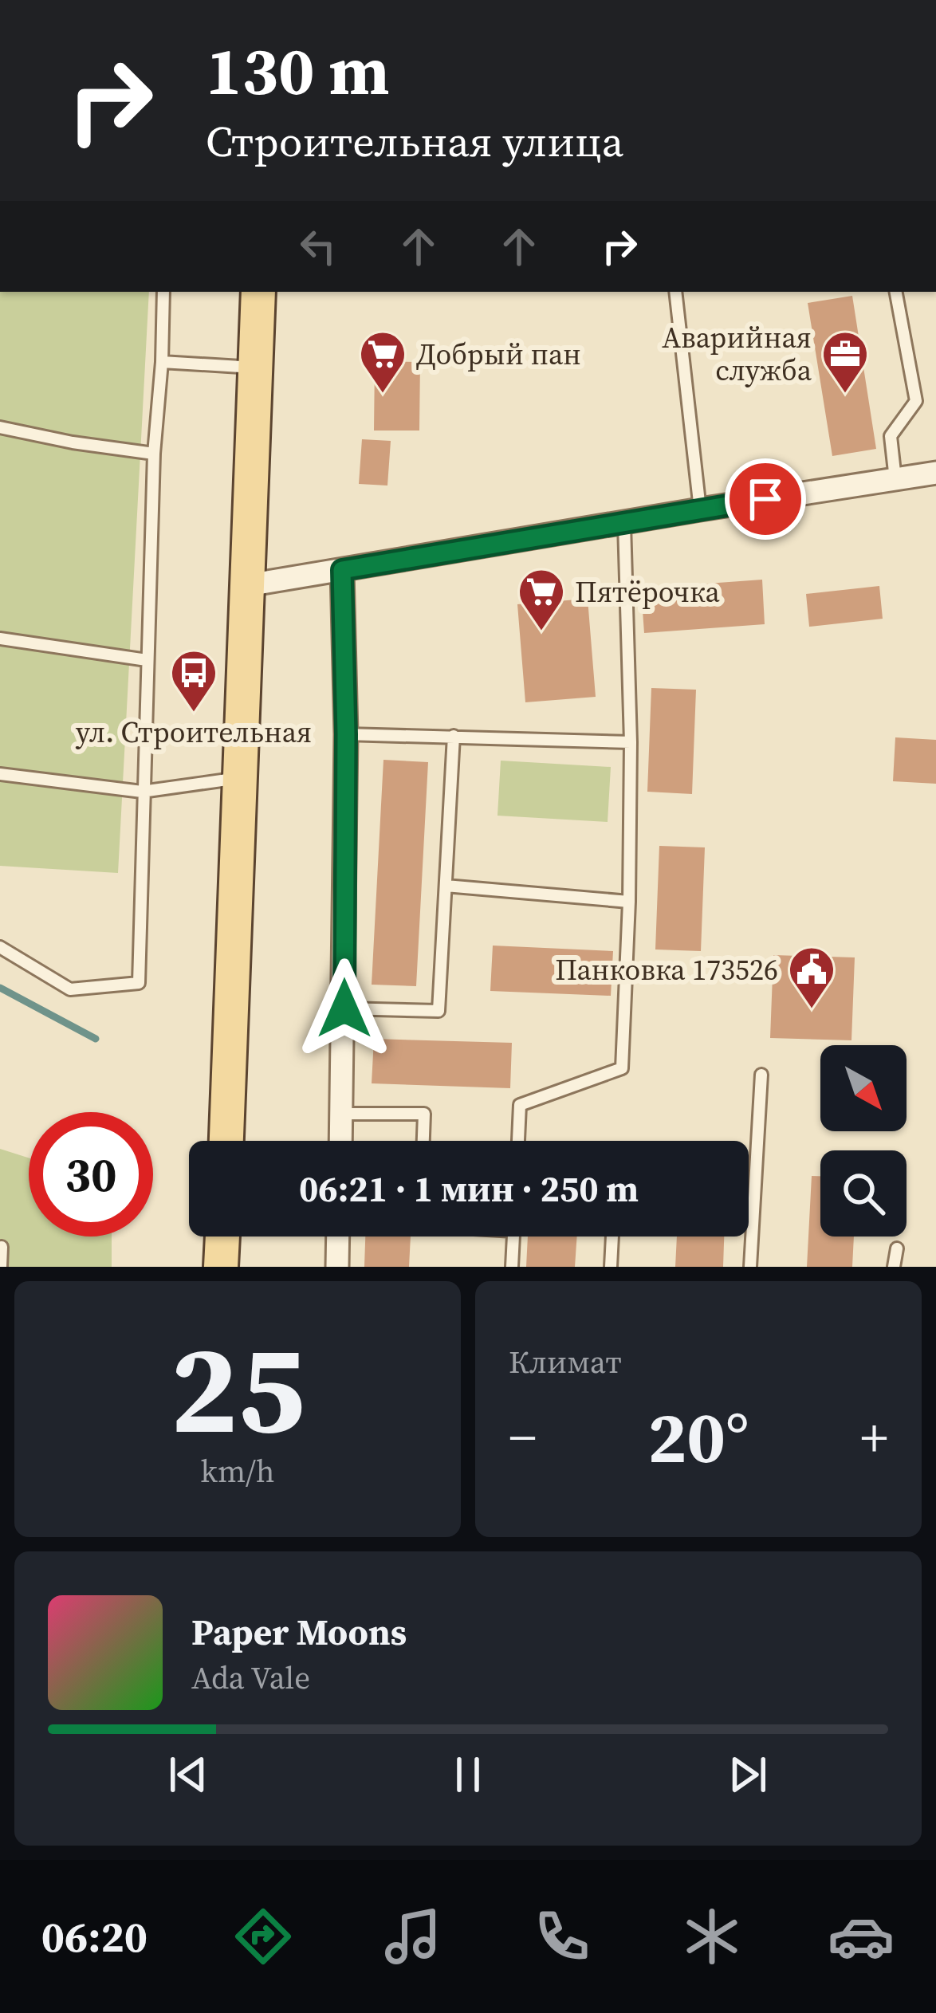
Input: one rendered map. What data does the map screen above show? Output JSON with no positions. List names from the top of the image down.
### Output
{
  "places": {
    "supermarket": ["Добрый пан", "Пятёрочка"],
    "office": ["Аварийная служба"],
    "bus stop": ["ул. Строительная"],
    "public building": ["Панковка 173526"]
  },
  "north": "bottom right",
  "page": {
    "turn": ["130 m", "Строительная улица"],
    "limit": "30",
    "trip": "06:21 · 1 мин · 250 m",
    "tile": [
      ["25", "km/h"],
      "Климат"
    ],
    "heat": ["−", "20°", "+"],
    "song": ["Paper Moons", "Ada Vale"],
    "tabs": "06:20"
  }
}
